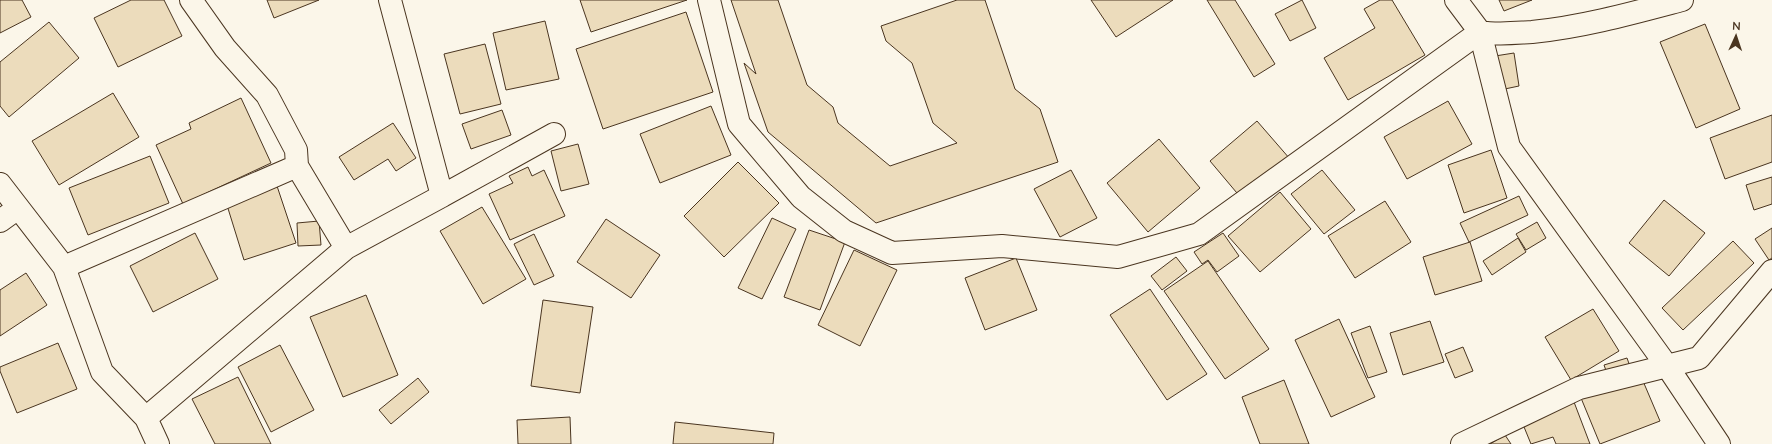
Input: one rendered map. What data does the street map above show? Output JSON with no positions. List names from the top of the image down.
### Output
{
  "north": "top"
}
